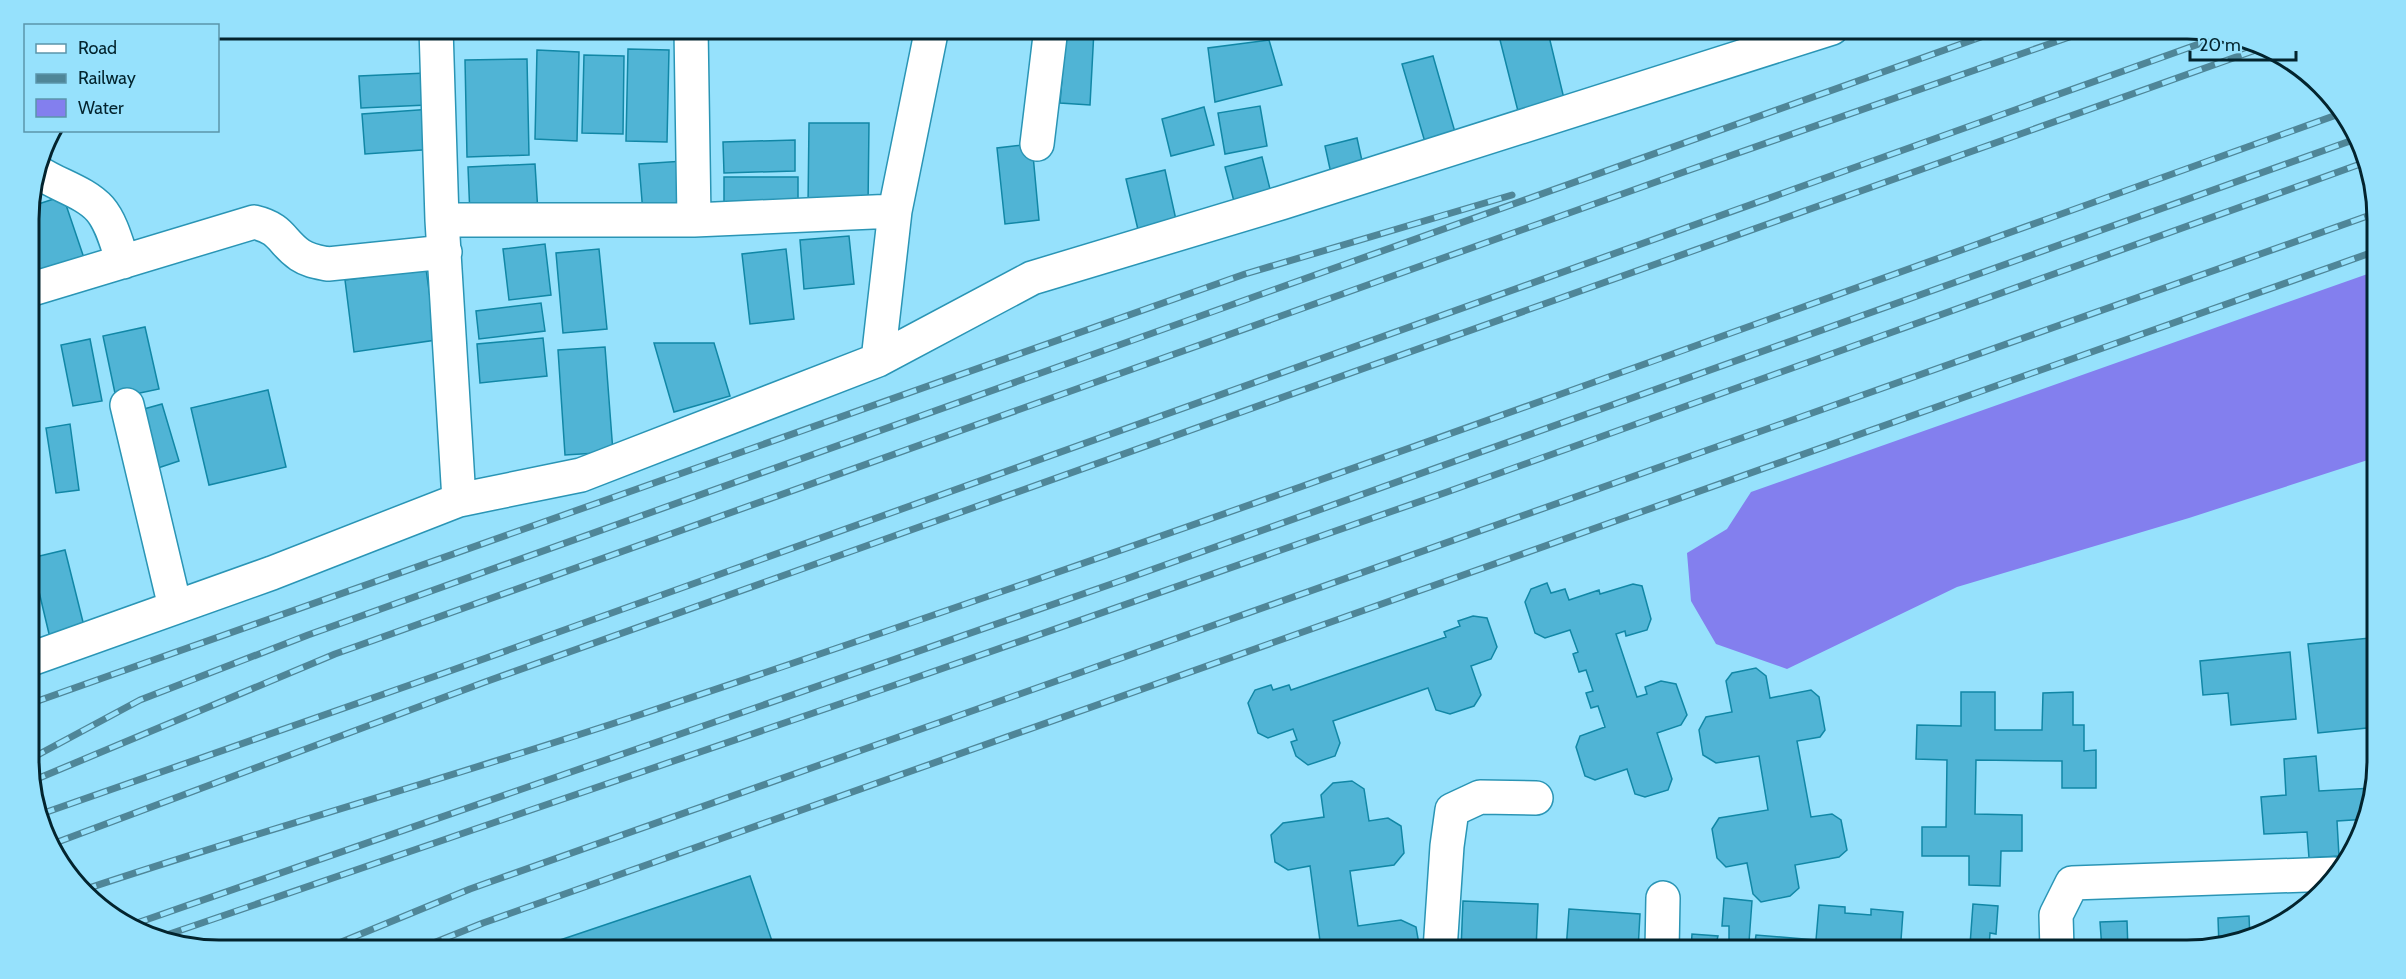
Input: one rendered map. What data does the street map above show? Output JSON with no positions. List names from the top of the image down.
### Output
{
  "legend": ["Road", "Railway", "Water"],
  "scale_bar": "20 m"
}
